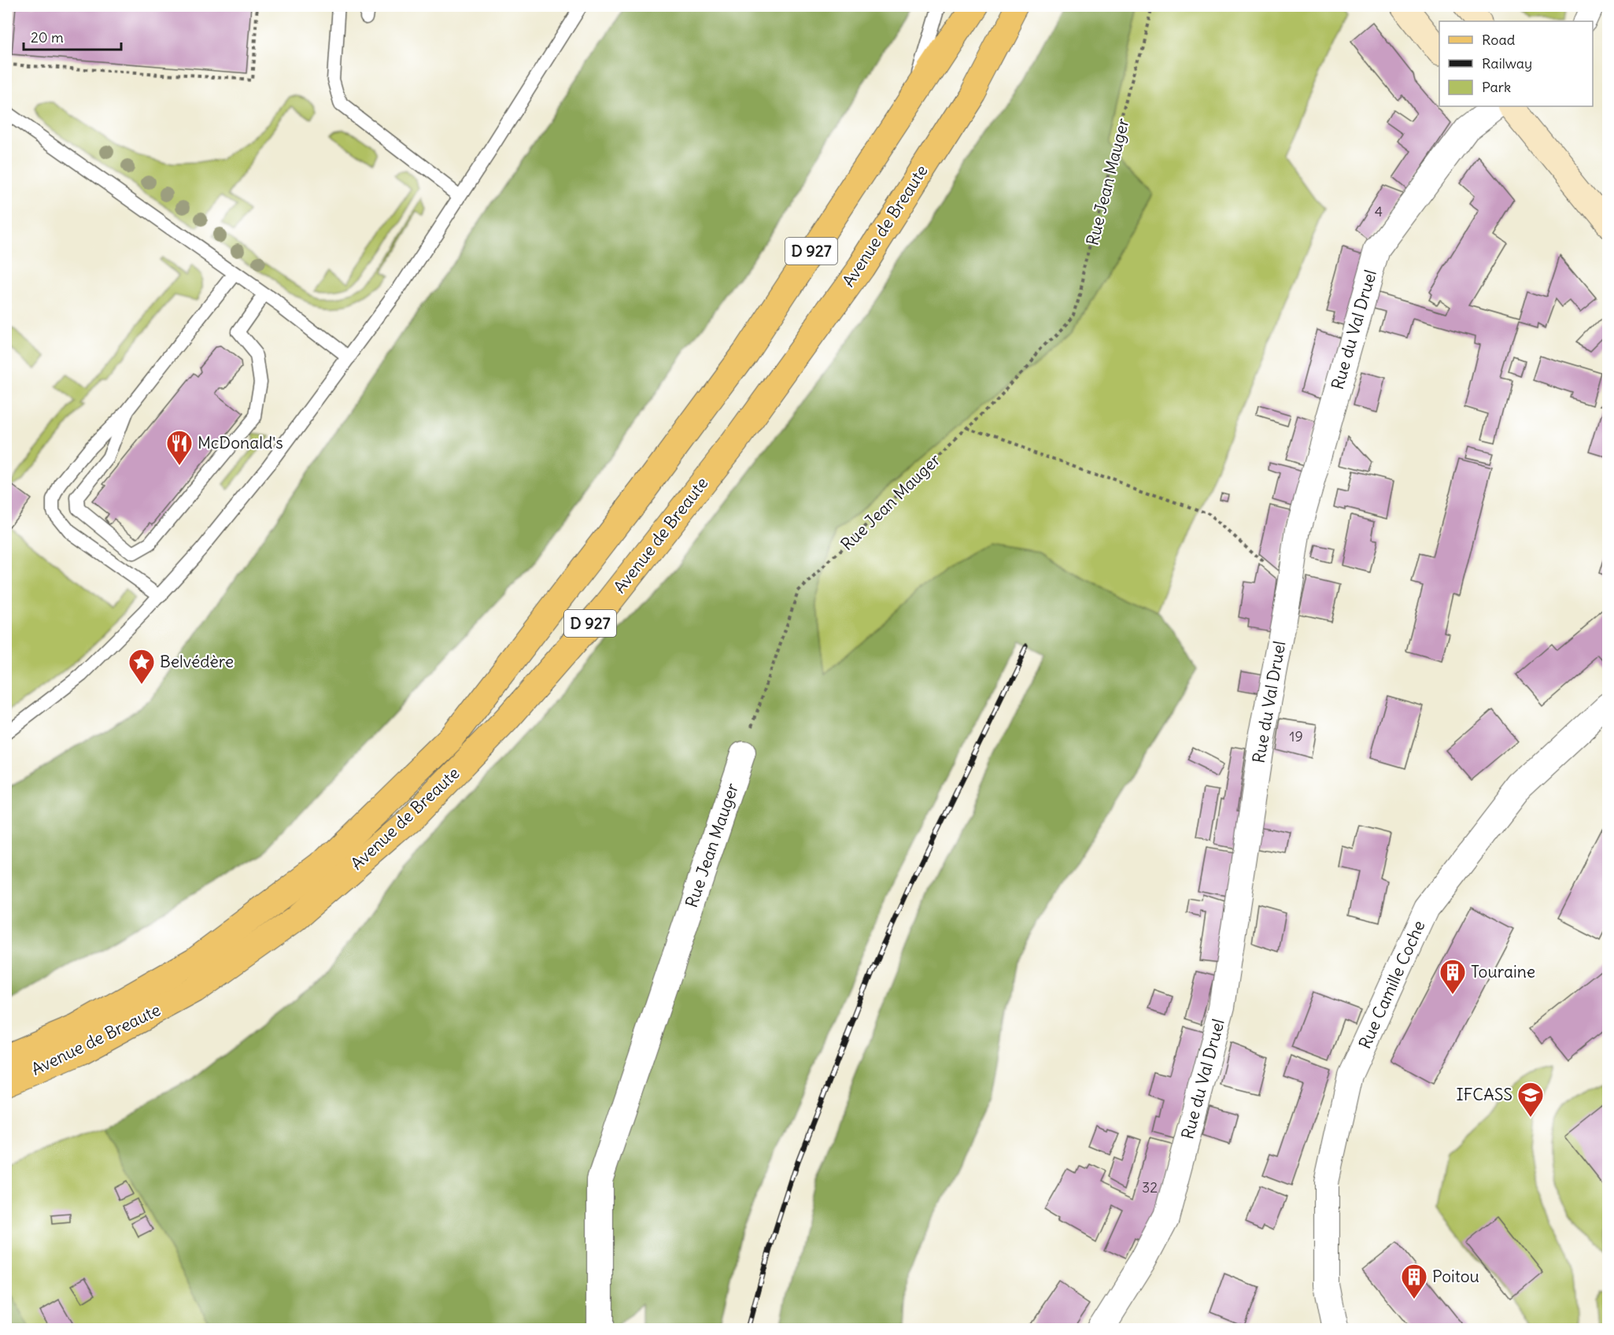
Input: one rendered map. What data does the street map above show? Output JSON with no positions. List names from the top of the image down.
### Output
{
  "streets": {
    "main road": ["Avenue de Breaute", "D 927"],
    "street": ["Rue Jean Mauger", "Rue du Val Druel", "Rue Camille Coche"]
  },
  "places": {
    "restaurant": ["McDonald's"],
    "place": ["Belvédère"],
    "building": ["Touraine", "Poitou"],
    "school or university": ["IFCASS"]
  },
  "house_numbers": ["4", "19", "32"],
  "legend": ["Road", "Railway", "Park"],
  "scale_bar": "20 m"
}
